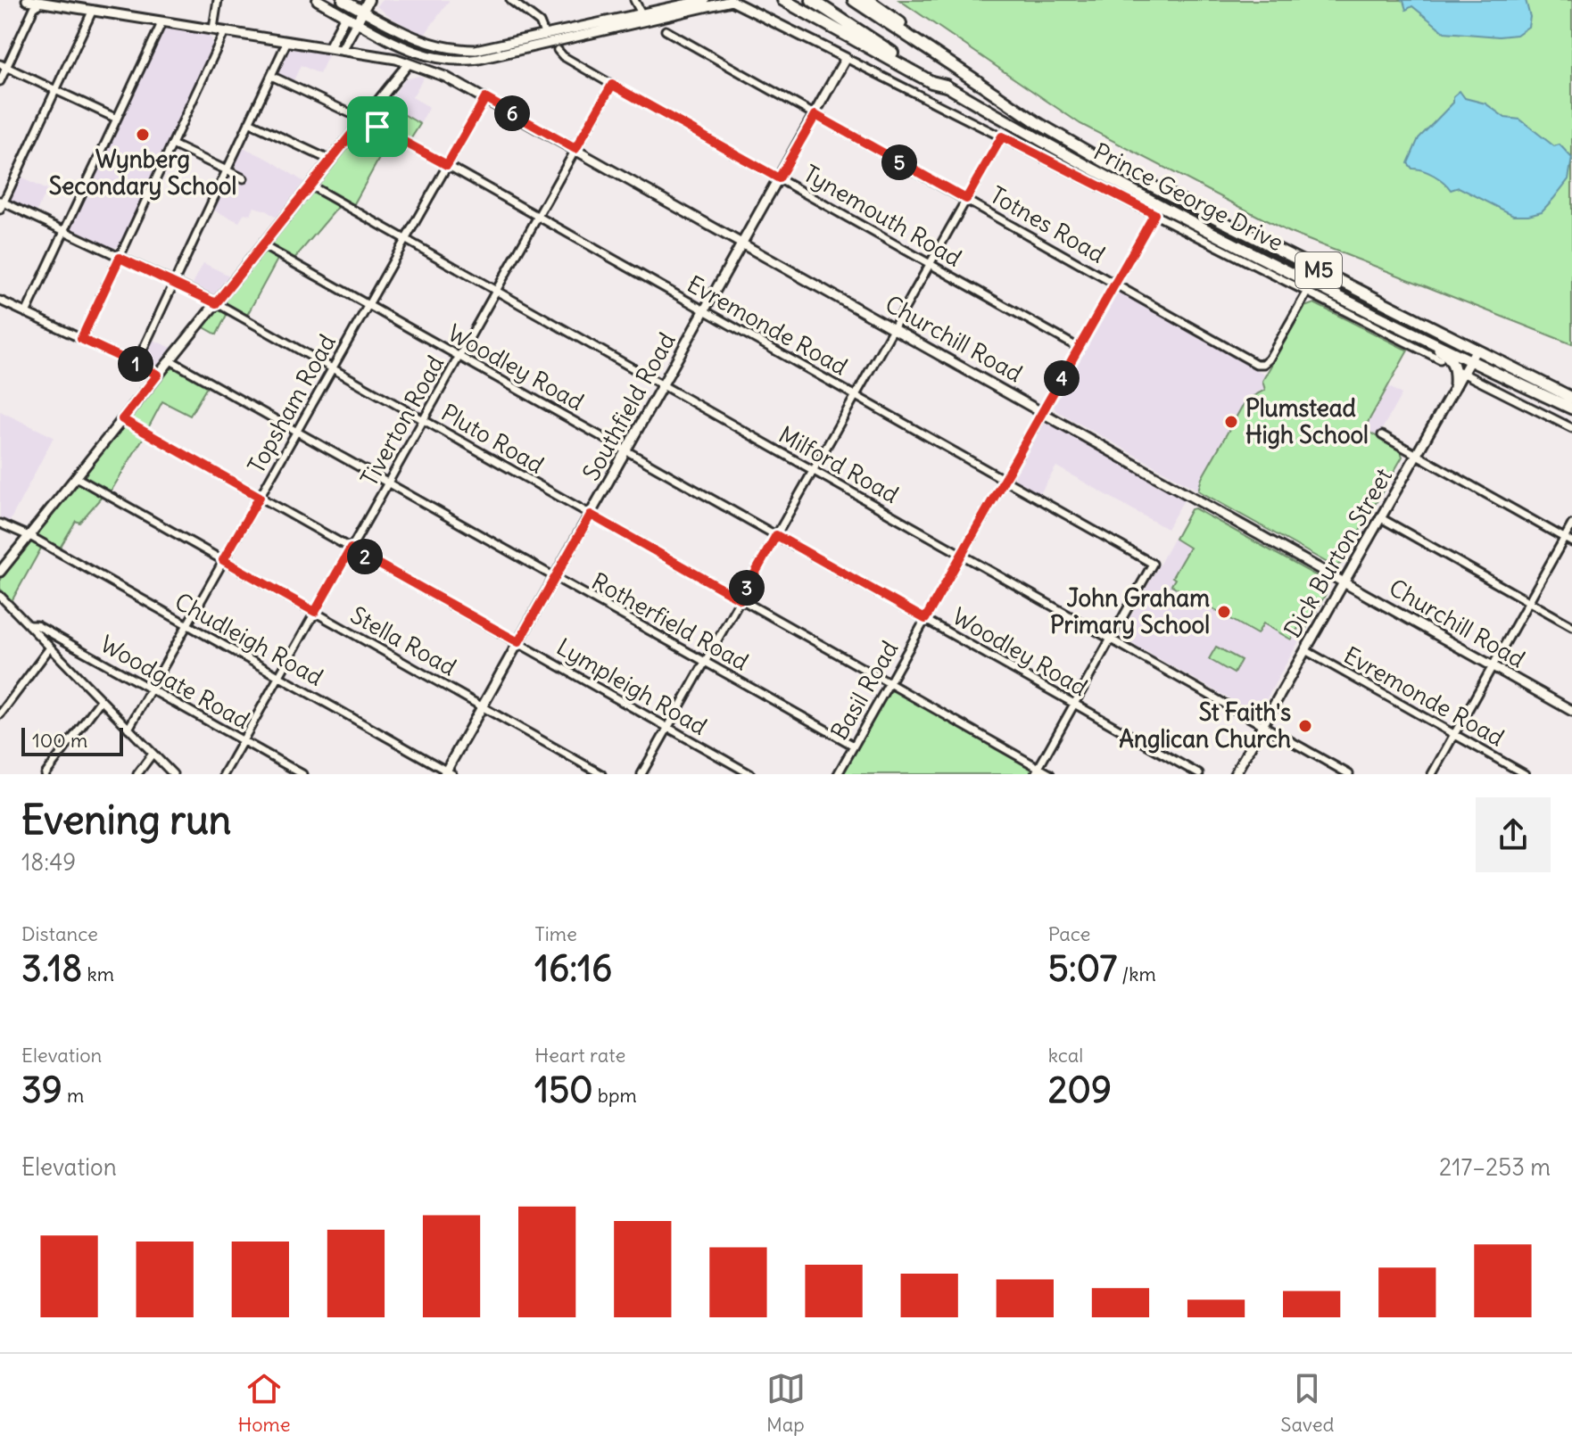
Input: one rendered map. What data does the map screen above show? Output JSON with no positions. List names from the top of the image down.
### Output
{
  "streets": {
    "highway": ["M5"],
    "main road": ["Prince George Drive"],
    "street": [
      "Tynemouth Road",
      "Totnes Road",
      "Evremonde Road",
      "Churchill Road",
      "Woodley Road",
      "Topsham Road",
      "Southfield Road",
      "Tiverton Road",
      "Pluto Road",
      "Milford Road",
      "Dick Burton Street",
      "Rotherfield Road",
      "Chudleigh Road",
      "Stella Road",
      "Woodgate Road",
      "Lympleigh Road",
      "Basil Road"
    ]
  },
  "crossings": [
    ["Prince George Drive", "M5"],
    ["Tynemouth Road", "Southfield Road"],
    ["Tynemouth Road", "Tiverton Road"],
    ["Tynemouth Road", "Basil Road"],
    ["Totnes Road", "Southfield Road"],
    ["Totnes Road", "Basil Road"],
    ["Evremonde Road", "Topsham Road"],
    ["Evremonde Road", "Southfield Road"],
    ["Evremonde Road", "Tiverton Road"],
    ["Evremonde Road", "Milford Road"],
    ["Evremonde Road", "Dick Burton Street"],
    ["Evremonde Road", "Basil Road"],
    ["Churchill Road", "Topsham Road"],
    ["Churchill Road", "Southfield Road"],
    ["Churchill Road", "Tiverton Road"],
    ["Churchill Road", "Dick Burton Street"],
    ["Churchill Road", "Basil Road"],
    ["Woodley Road", "Topsham Road"],
    ["Woodley Road", "Southfield Road"],
    ["Woodley Road", "Tiverton Road"],
    ["Woodley Road", "Basil Road"],
    ["Topsham Road", "Pluto Road"],
    ["Topsham Road", "Milford Road"],
    ["Topsham Road", "Rotherfield Road"],
    ["Topsham Road", "Chudleigh Road"],
    ["Topsham Road", "Stella Road"],
    ["Topsham Road", "Woodgate Road"],
    ["Topsham Road", "Lympleigh Road"],
    ["Southfield Road", "Pluto Road"],
    ["Southfield Road", "Milford Road"],
    ["Southfield Road", "Rotherfield Road"],
    ["Southfield Road", "Chudleigh Road"],
    ["Southfield Road", "Stella Road"],
    ["Southfield Road", "Lympleigh Road"],
    ["Tiverton Road", "Pluto Road"],
    ["Tiverton Road", "Milford Road"],
    ["Tiverton Road", "Rotherfield Road"],
    ["Tiverton Road", "Chudleigh Road"],
    ["Tiverton Road", "Stella Road"],
    ["Tiverton Road", "Woodgate Road"],
    ["Tiverton Road", "Lympleigh Road"],
    ["Pluto Road", "Basil Road"],
    ["Milford Road", "Dick Burton Street"],
    ["Milford Road", "Basil Road"],
    ["Rotherfield Road", "Basil Road"]
  ],
  "places": [
    "Wynberg Secondary School",
    "Plumstead High School",
    "John Graham Primary School",
    "St Faith's Anglican Church"
  ],
  "scale_bar": "100 m",
  "page": {
    "pins": [
      "6",
      "5",
      "1",
      "4",
      "2",
      "3"
    ],
    "scale": "100 m",
    "heading": ["Evening run", "18:49"],
    "stats": [
      ["Distance", "3.18 km"],
      ["Time", "16:16"],
      ["Pace", "5:07 /km"],
      ["Elevation", "39 m"],
      ["Heart rate", "150 bpm"],
      ["kcal", "209"]
    ],
    "chart": ["Elevation", "217–253 m"],
    "tabs": ["Home", "Map", "Saved"]
  }
}
